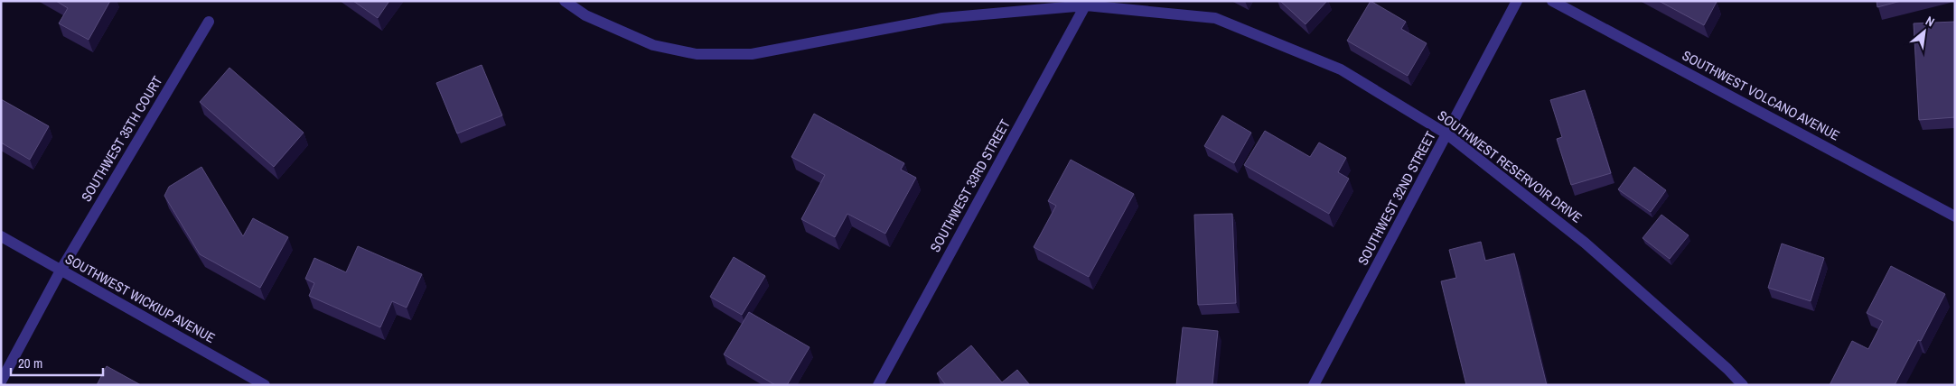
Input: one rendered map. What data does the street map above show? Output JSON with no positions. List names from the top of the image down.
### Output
{
  "streets": {
    "street": [
      "SOUTHWEST VOLCANO AVENUE",
      "SOUTHWEST 35TH COURT",
      "SOUTHWEST RESERVOIR DRIVE",
      "SOUTHWEST 33RD STREET",
      "SOUTHWEST 32ND STREET",
      "SOUTHWEST WICKIUP AVENUE"
    ]
  },
  "crossings": [
    ["SOUTHWEST 35TH COURT", "SOUTHWEST WICKIUP AVENUE"],
    ["SOUTHWEST RESERVOIR DRIVE", "SOUTHWEST 33RD STREET"],
    ["SOUTHWEST RESERVOIR DRIVE", "SOUTHWEST 32ND STREET"]
  ],
  "scale_bar": "20 m",
  "north": "top right"
}
